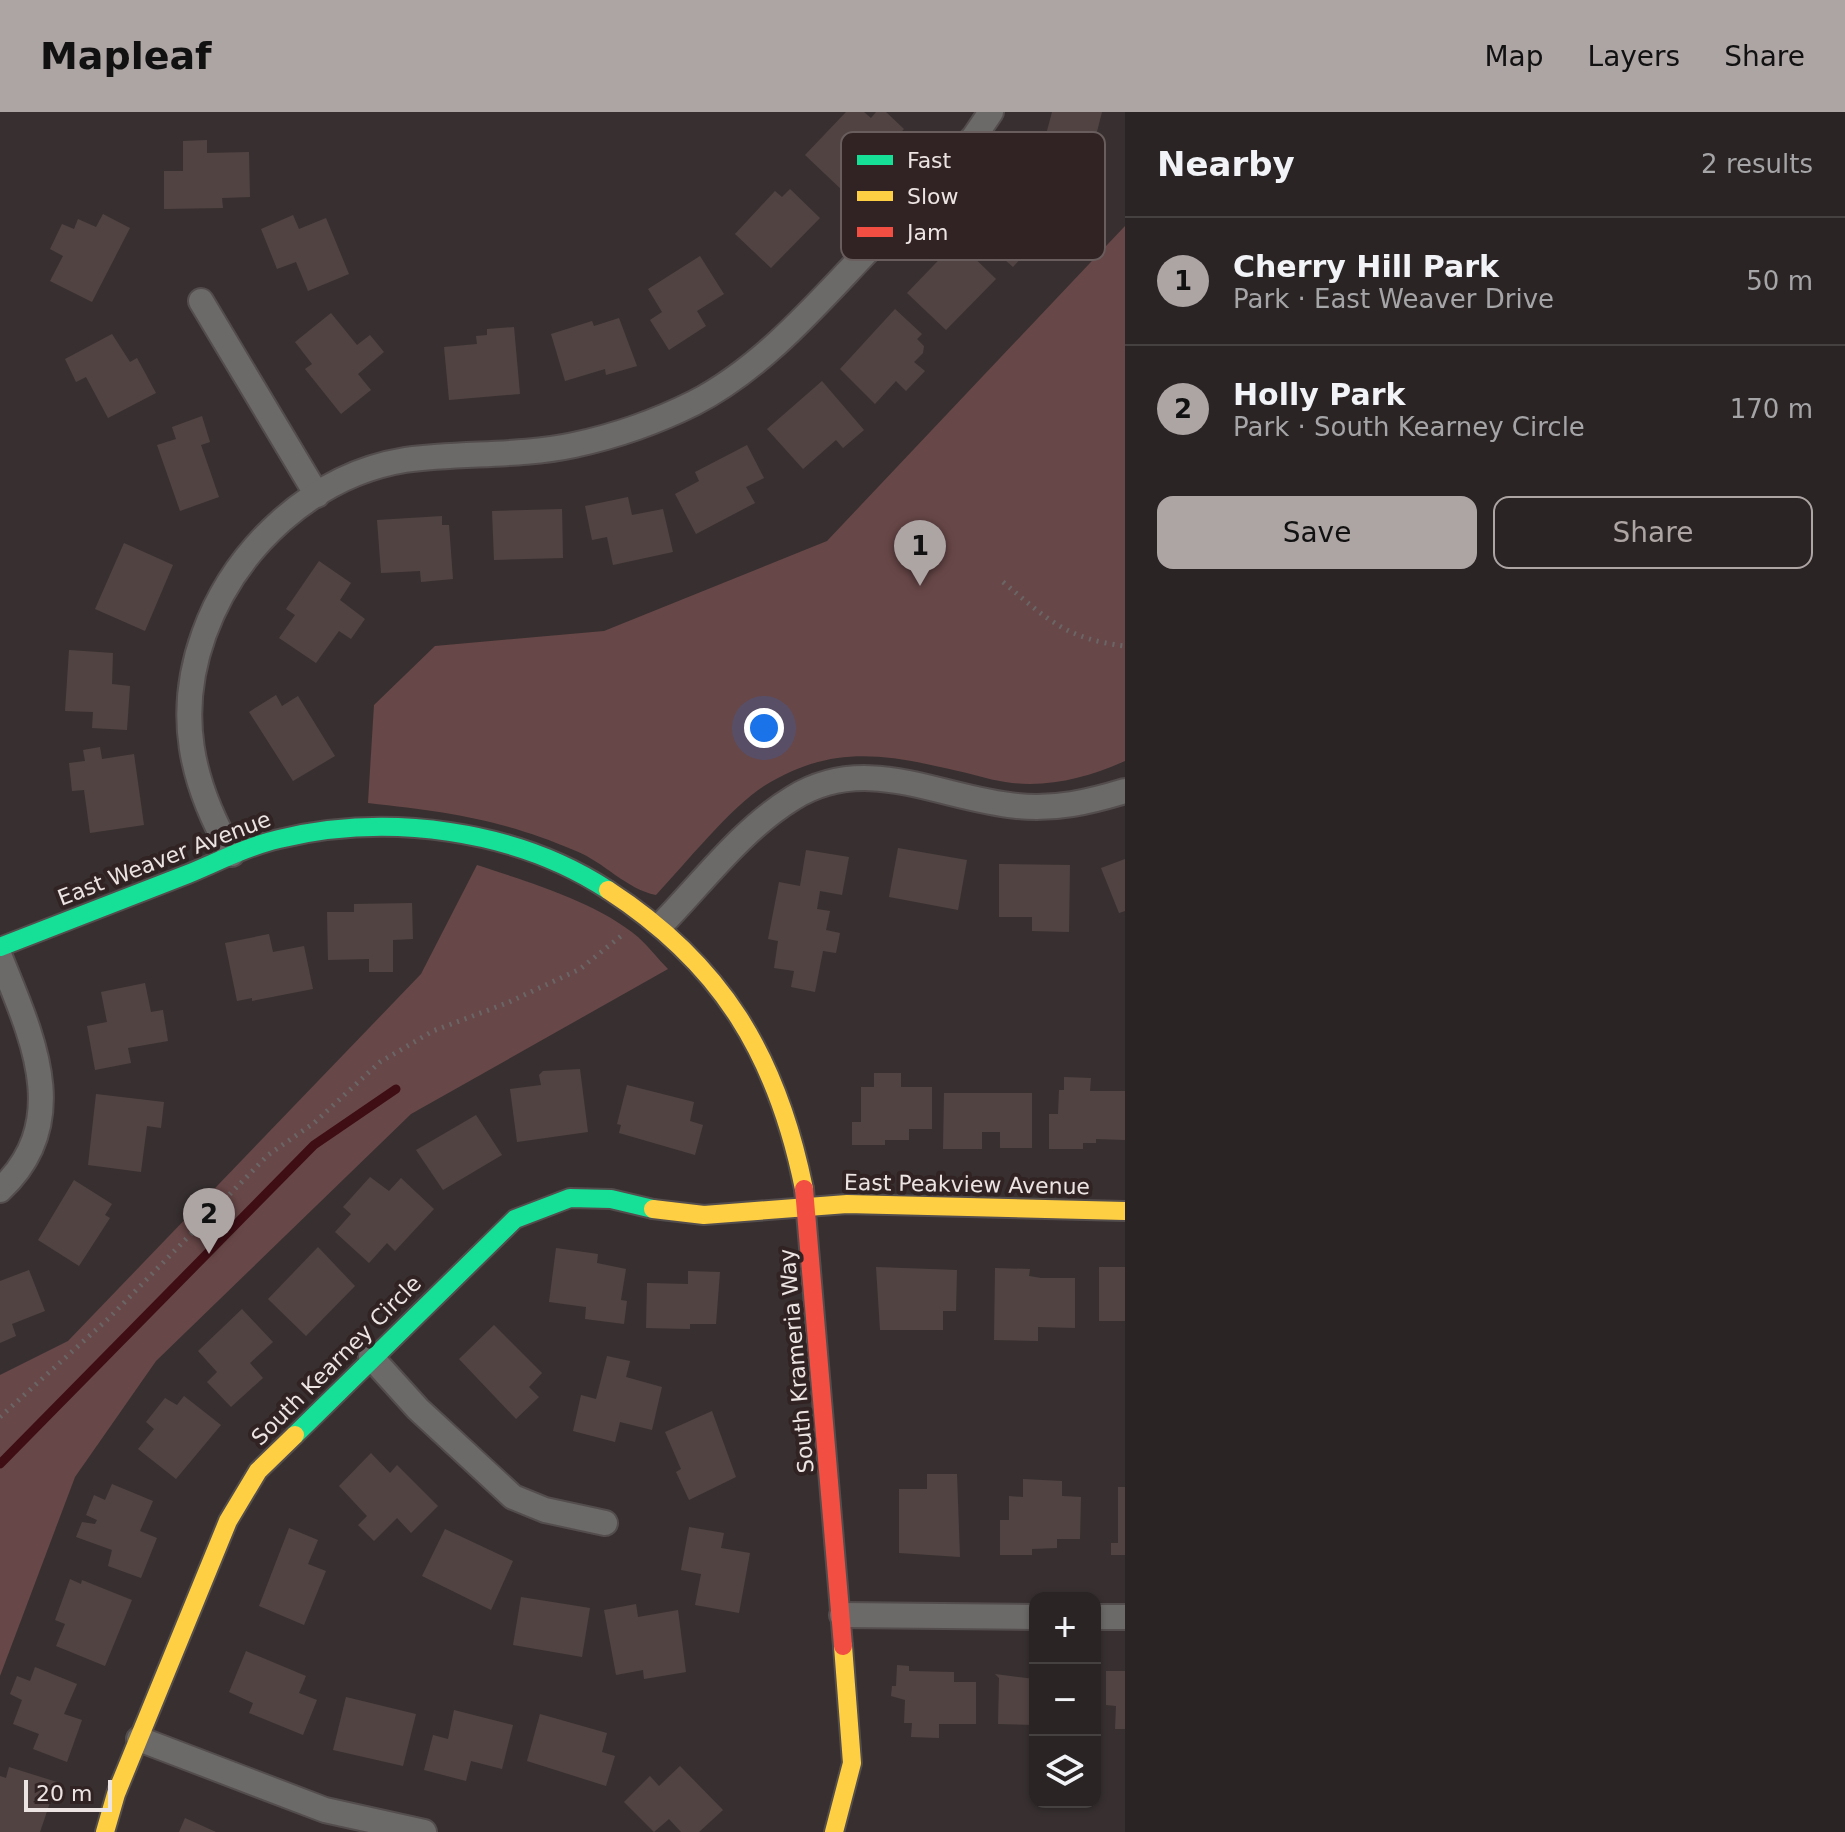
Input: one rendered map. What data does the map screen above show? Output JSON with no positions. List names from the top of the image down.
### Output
{
  "streets": {
    "street": [
      "East Weaver Avenue",
      "East Peakview Avenue",
      "South Kearney Circle",
      "South Krameria Way"
    ]
  },
  "crossings": [
    ["East Weaver Avenue", "South Krameria Way"],
    ["East Peakview Avenue", "South Kearney Circle"],
    ["East Peakview Avenue", "South Krameria Way"],
    ["South Kearney Circle", "South Krameria Way"]
  ],
  "legend": ["Fast", "Slow", "Jam"],
  "scale_bar": "20 m",
  "page": {
    "header": "Mapleaf",
    "nav": ["Map", "Layers", "Share"],
    "heading": ["Nearby", "2 results"],
    "list": [
      {
        "mark": "1",
        "name": "Cherry Hill Park",
        "note": "Park · East Weaver Drive",
        "value": "50 m"
      },
      {
        "mark": "2",
        "name": "Holly Park",
        "note": "Park · South Kearney Circle",
        "value": "170 m"
      }
    ],
    "buttons": ["Save", "Share"],
    "pins": ["1", "2"],
    "map_buttons": ["+", "−"],
    "scale": "20 m"
  }
}
